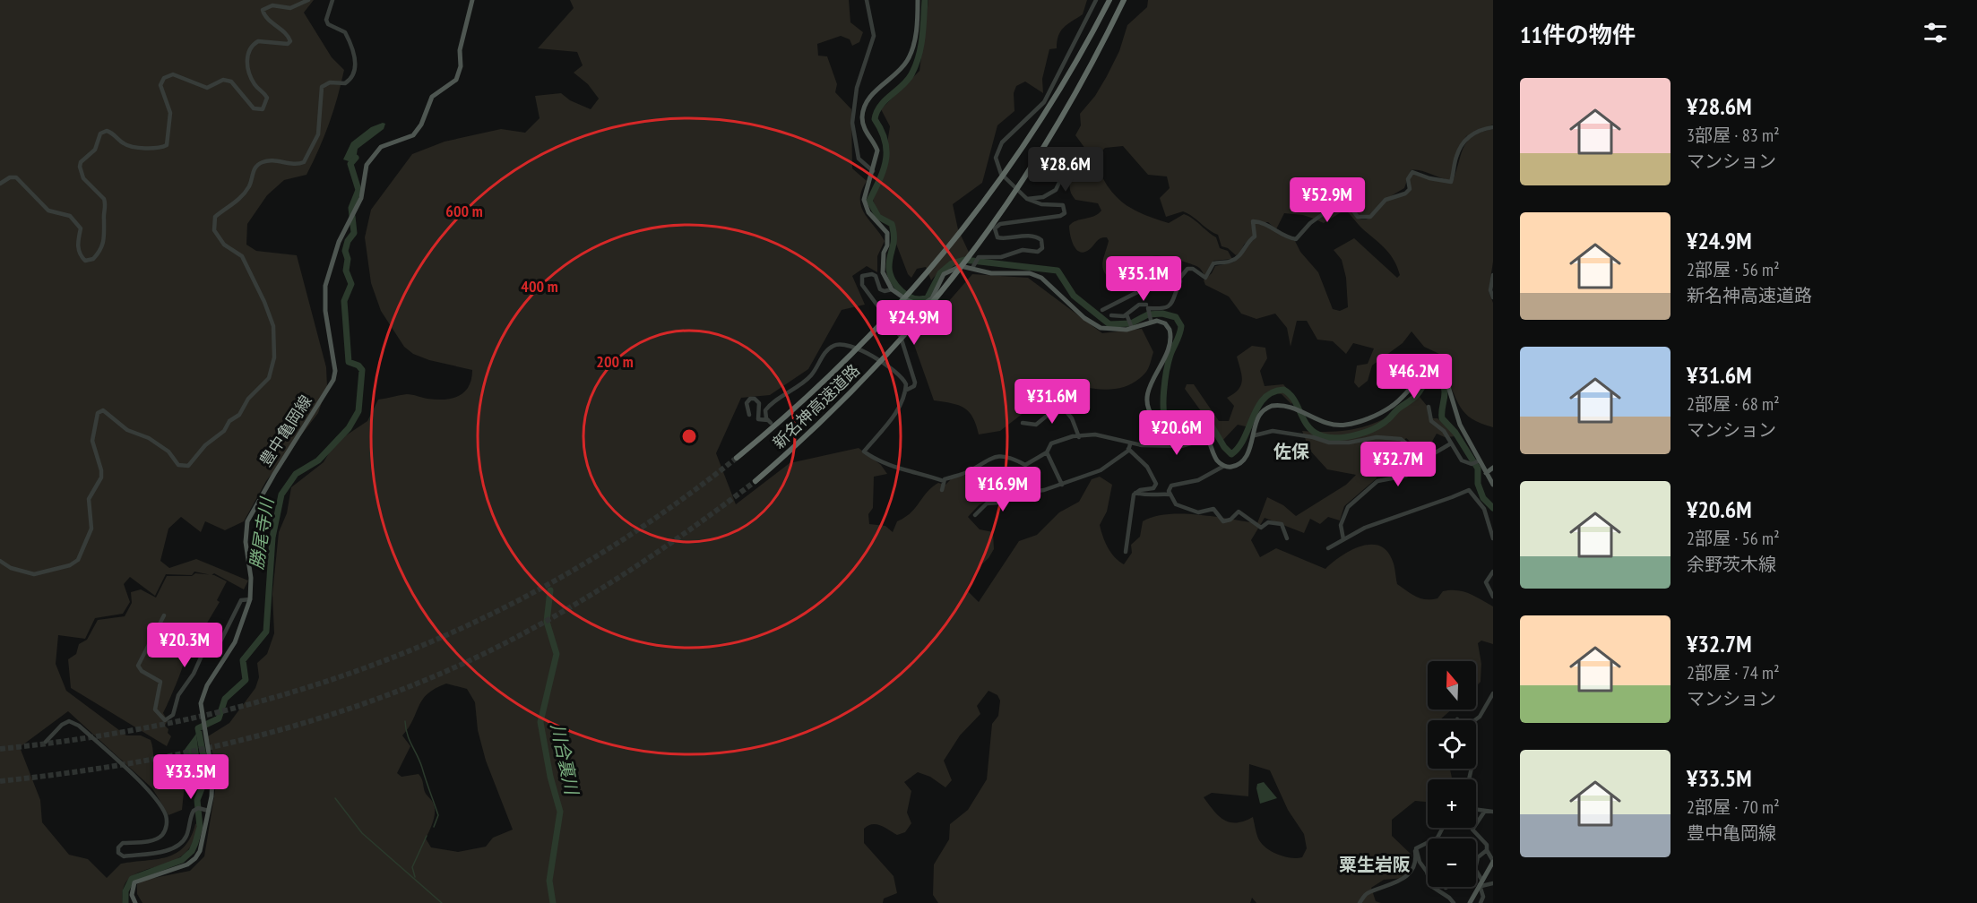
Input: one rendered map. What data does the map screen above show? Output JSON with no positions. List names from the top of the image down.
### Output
{
  "streets": {
    "highway": ["新名神高速道路"],
    "main road": ["豊中亀岡線"]
  },
  "districts": ["佐保", "粟生岩阪"],
  "water": ["勝尾寺川", "川合裏川"],
  "north": "top",
  "page": {
    "heading": "11件の物件",
    "list": [
      {
        "name": "¥28.6M",
        "note": "3部屋 · 83 m² · マンション"
      },
      {
        "name": "¥24.9M",
        "note": "2部屋 · 56 m² · 新名神高速道路"
      },
      {
        "name": "¥31.6M",
        "note": "2部屋 · 68 m² · マンション"
      },
      {
        "name": "¥20.6M",
        "note": "2部屋 · 56 m² · 余野茨木線"
      },
      {
        "name": "¥32.7M",
        "note": "2部屋 · 74 m² · マンション"
      },
      {
        "name": "¥33.5M",
        "note": "2部屋 · 70 m² · 豊中亀岡線"
      }
    ],
    "price": [
      "¥28.6M",
      "¥52.9M",
      "¥35.1M",
      "¥24.9M",
      "¥46.2M",
      "¥31.6M",
      "¥20.6M",
      "¥32.7M",
      "¥16.9M",
      "¥20.3M",
      "¥33.5M"
    ],
    "map_buttons": ["+", "−"]
  },
  "rings": ["600 m", "400 m", "200 m"]
}
